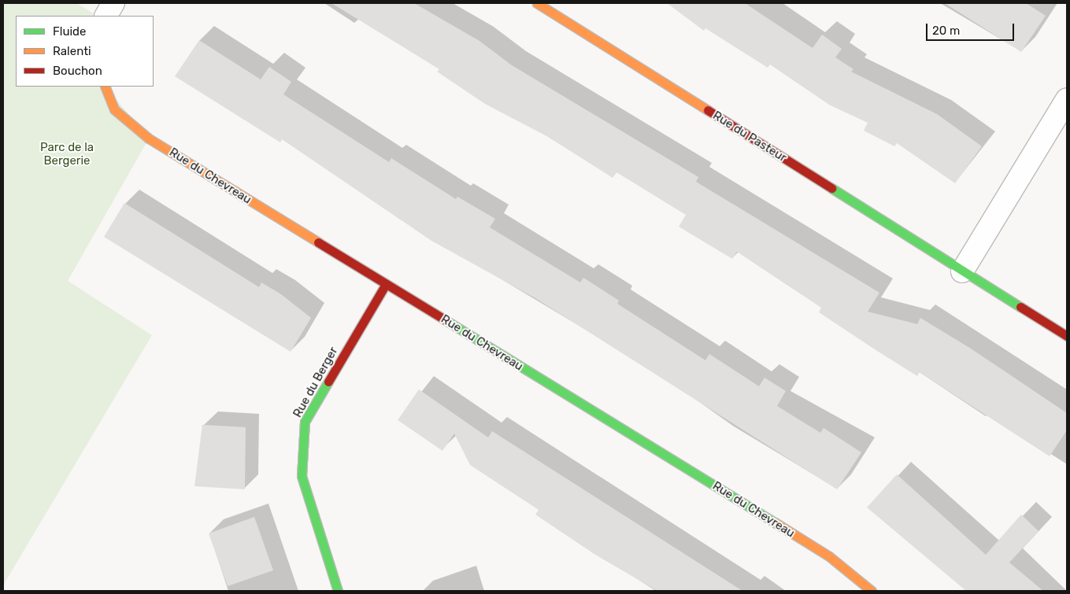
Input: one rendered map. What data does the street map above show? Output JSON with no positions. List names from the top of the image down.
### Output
{
  "streets": {
    "street": ["Rue du Pasteur", "Rue du Chevreau", "Rue du Berger"]
  },
  "crossings": [
    ["Rue du Chevreau", "Rue du Berger"]
  ],
  "parks": ["Parc de la Bergerie"],
  "legend": ["Fluide", "Ralenti", "Bouchon"],
  "scale_bar": "20 m"
}
